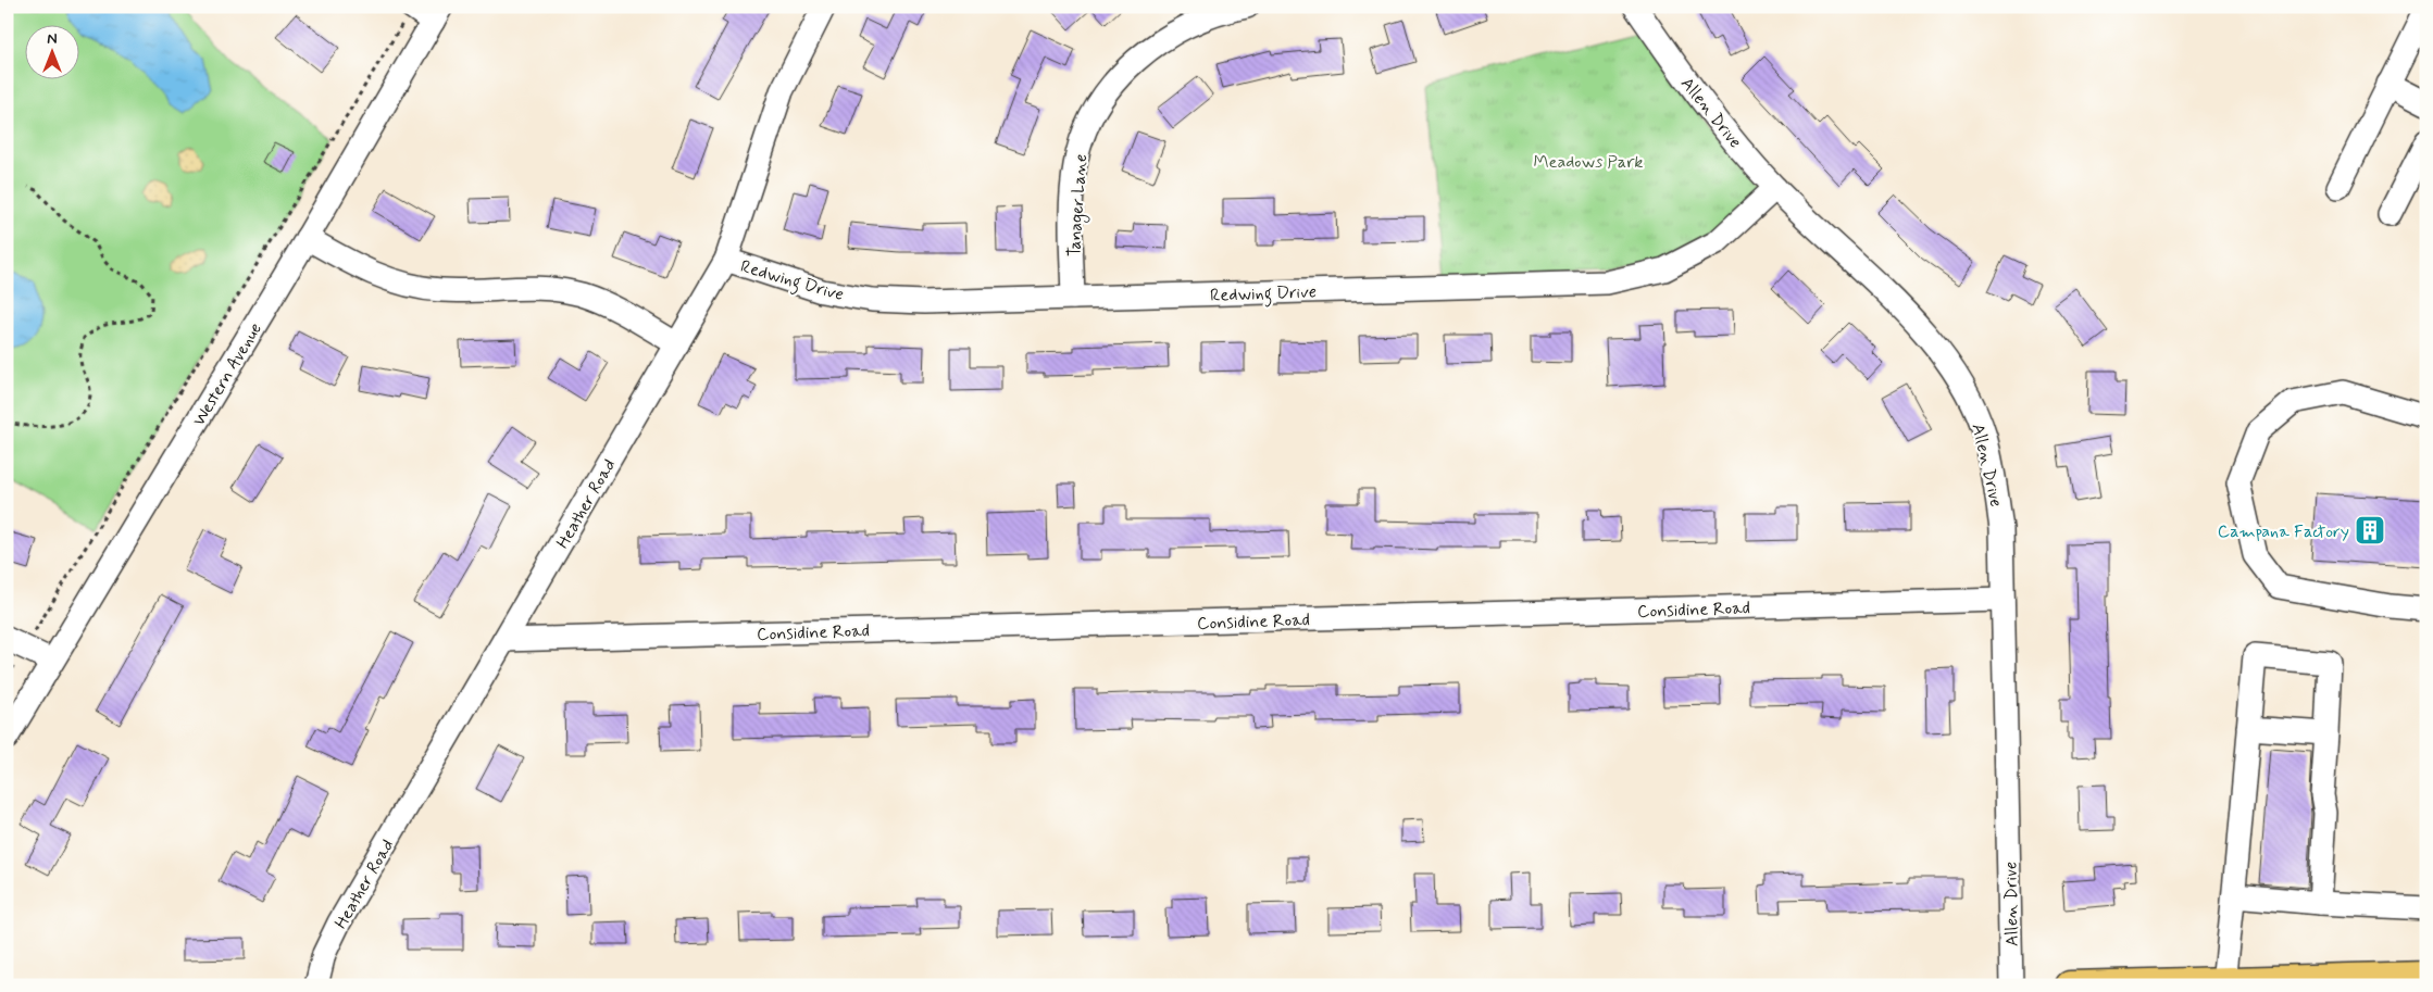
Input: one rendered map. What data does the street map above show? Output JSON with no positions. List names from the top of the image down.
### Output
{
  "streets": {
    "street": [
      "Allen Drive",
      "Tanager Lane",
      "Redwing Drive",
      "Western Avenue",
      "Heather Road",
      "Considine Road"
    ]
  },
  "crossings": [
    ["Allen Drive", "Redwing Drive"],
    ["Allen Drive", "Considine Road"],
    ["Tanager Lane", "Redwing Drive"],
    ["Redwing Drive", "Heather Road"],
    ["Heather Road", "Considine Road"]
  ],
  "parks": ["Meadows Park"],
  "places": {
    "building": ["Campana Factory"]
  },
  "north": "top"
}
